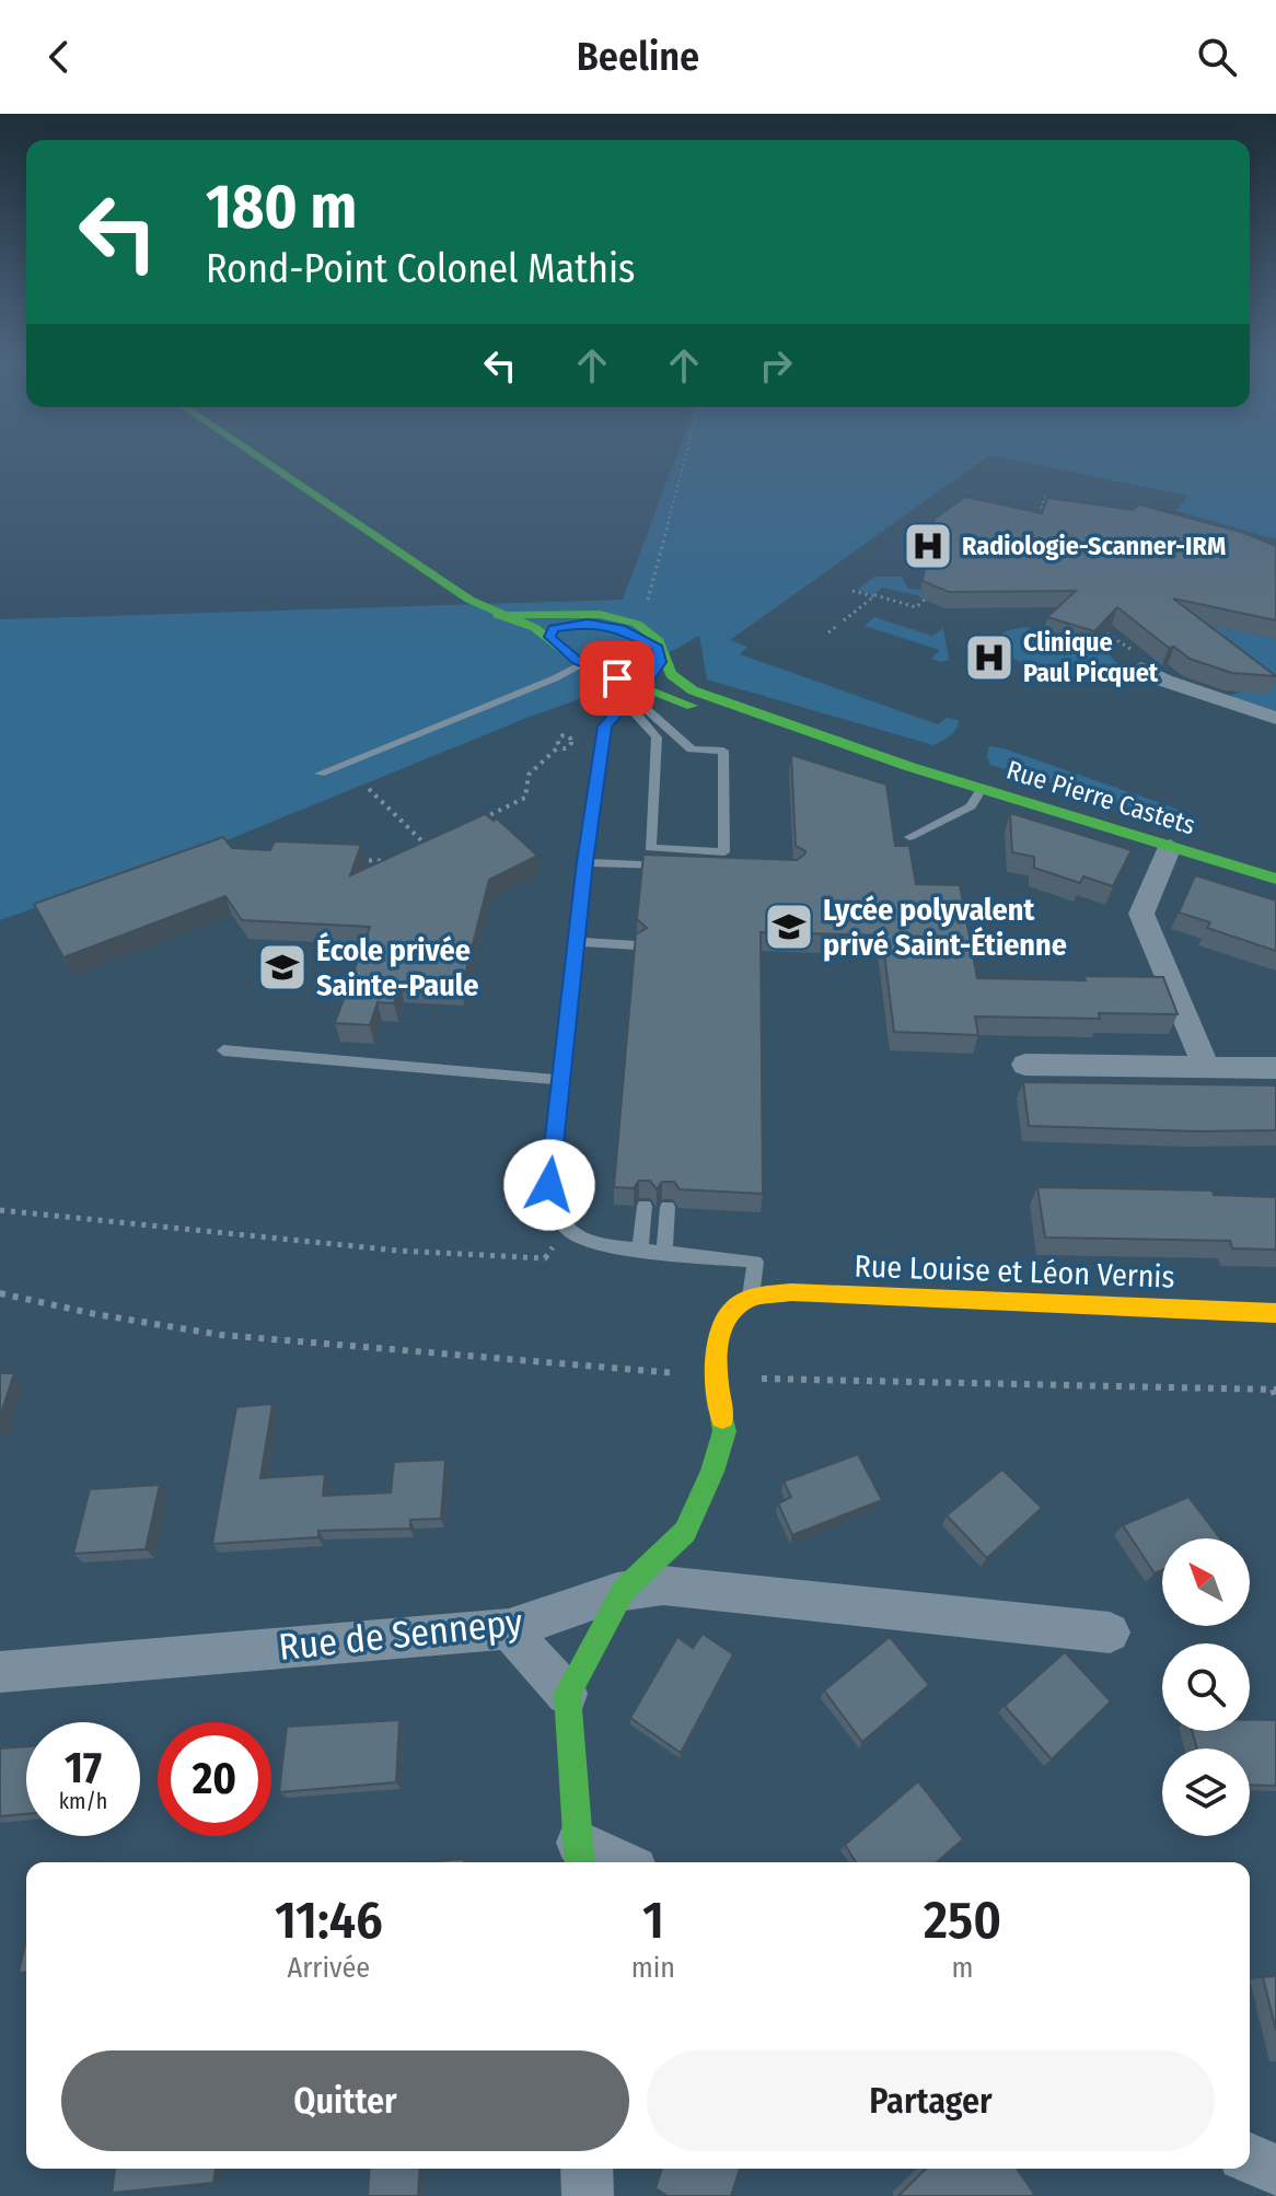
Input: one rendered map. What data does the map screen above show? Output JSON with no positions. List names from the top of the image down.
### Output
{
  "streets": {
    "street": ["Rue Pierre Castets", "Rue Louise et Léon Vernis", "Rue de Sennepy"]
  },
  "places": {
    "hospital": ["Radiologie-Scanner-IRM", "Clinique Paul Picquet"],
    "school or university": ["Lycée polyvalent privé Saint-Étienne", "École privée Sainte-Paule"]
  },
  "north": "top left",
  "page": {
    "header": "Beeline",
    "turn": ["180 m", "Rond-Point Colonel Mathis"],
    "speed": "17 km/h",
    "limit": "20",
    "eta": [
      "11:46",
      "Arrivée",
      "1",
      "min",
      "250",
      "m"
    ],
    "buttons": ["Quitter", "Partager"]
  }
}
